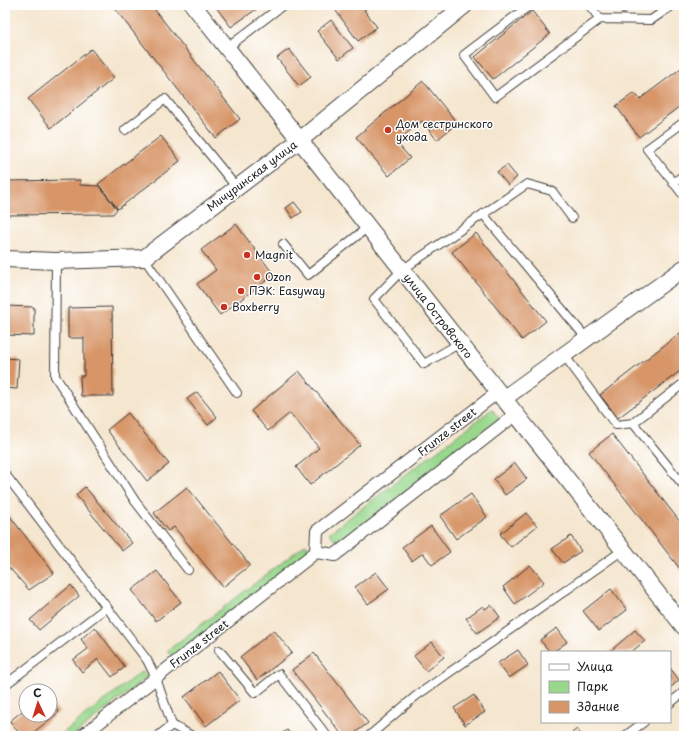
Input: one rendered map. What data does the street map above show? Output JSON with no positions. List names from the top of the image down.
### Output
{
  "streets": {
    "street": ["Мичуринская улица", "улица Островского", "Frunze street"]
  },
  "crossings": [
    ["Мичуринская улица", "улица Островского"],
    ["улица Островского", "Frunze street"]
  ],
  "places": [
    "Дом сестринского ухода",
    "Magnit",
    "Ozon",
    "ПЭК: Easyway",
    "Boxberry"
  ],
  "legend": ["Улица", "Парк", "Здание"],
  "north": "top"
}
